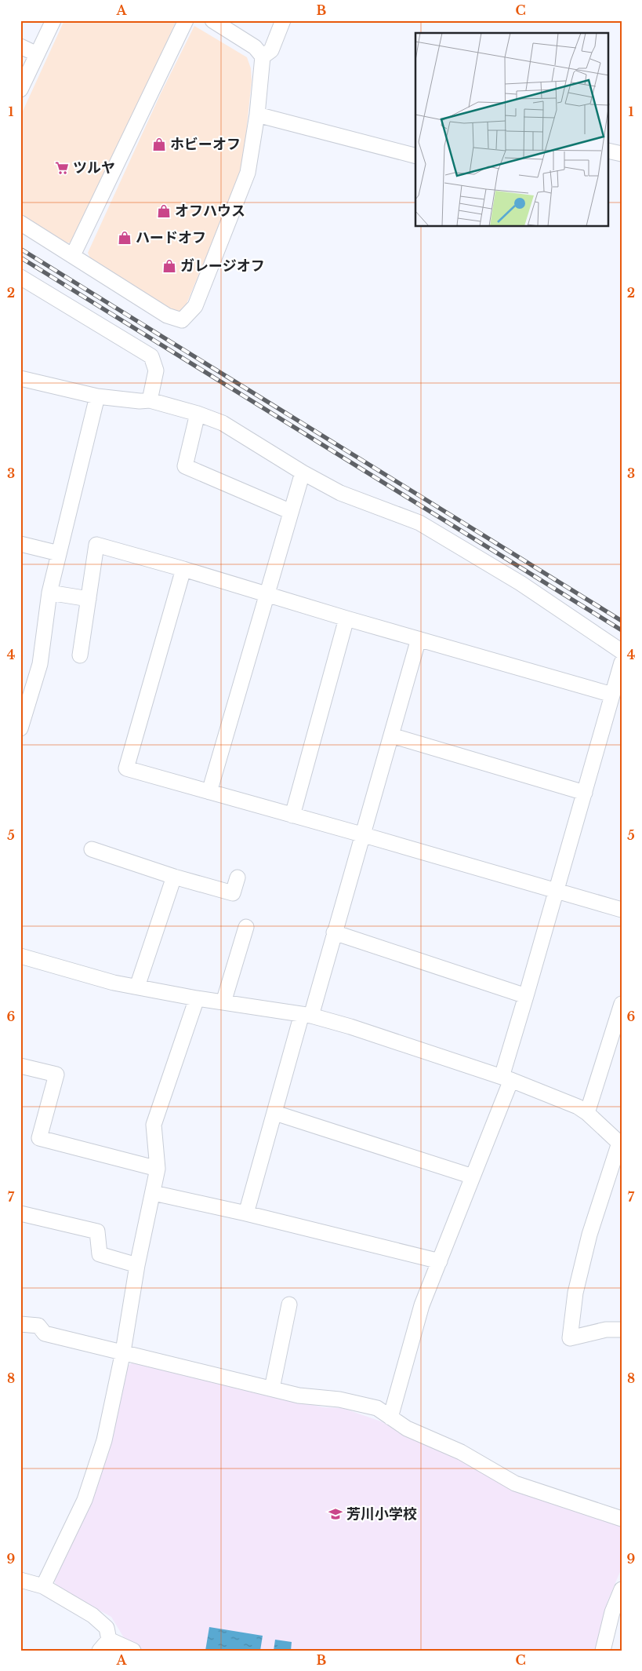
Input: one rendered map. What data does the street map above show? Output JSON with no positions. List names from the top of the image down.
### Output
{
  "places": {
    "shop": [
      "ホビーオフ",
      "オフハウス",
      "ハードオフ",
      "ガレージオフ"
    ],
    "supermarket": ["ツルヤ"],
    "school or university": ["芳川小学校"]
  },
  "grid": {
    "columns": ["A", "B", "C"],
    "rows": [
      "1",
      "2",
      "3",
      "4",
      "5",
      "6",
      "7",
      "8",
      "9"
    ]
  }
}
